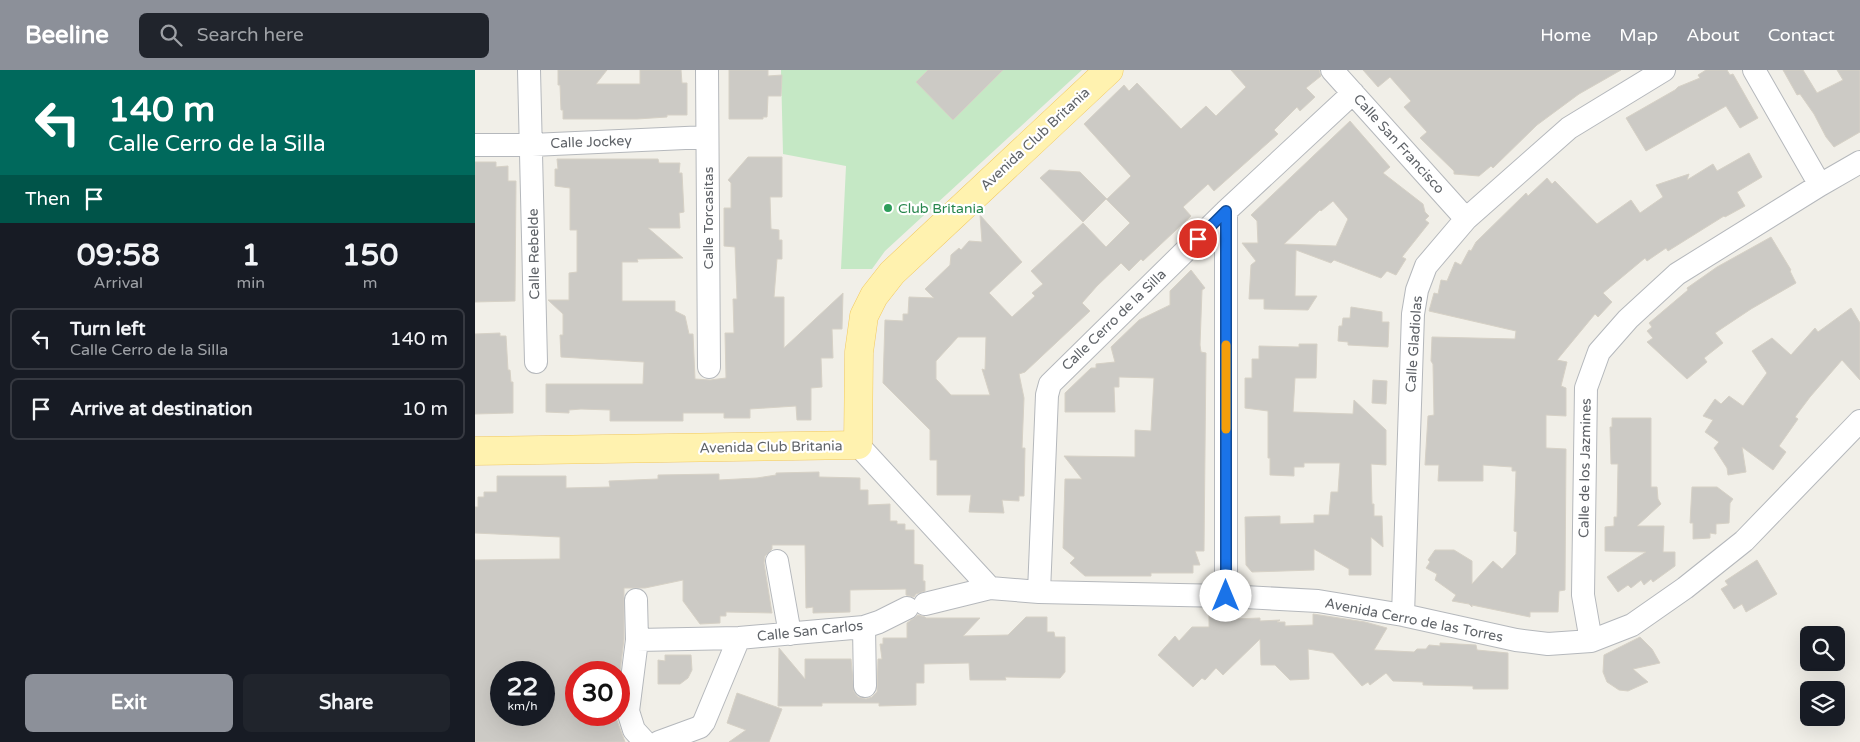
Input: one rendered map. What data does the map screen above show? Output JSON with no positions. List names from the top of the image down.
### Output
{
  "streets": {
    "main road": ["Avenida Club Britania"],
    "street": [
      "Calle Jockey",
      "Calle San Francisco",
      "Calle Torcasitas",
      "Calle Rebelde",
      "Calle Cerro de la Silla",
      "Calle Gladiolas",
      "Calle de los Jazmines",
      "Avenida Cerro de las Torres",
      "Calle San Carlos"
    ]
  },
  "crossings": [
    ["Calle Jockey", "Calle Torcasitas"],
    ["Calle Jockey", "Calle Rebelde"],
    ["Calle San Francisco", "Calle Cerro de la Silla"],
    ["Calle San Francisco", "Calle Gladiolas"],
    ["Calle Cerro de la Silla", "Avenida Cerro de las Torres"],
    ["Calle Gladiolas", "Avenida Cerro de las Torres"],
    ["Calle de los Jazmines", "Avenida Cerro de las Torres"],
    ["Avenida Cerro de las Torres", "Calle San Carlos"]
  ],
  "places": ["Club Britania"],
  "page": {
    "header": "Beeline",
    "search": "Search here",
    "nav": [
      "Home",
      "Map",
      "About",
      "Contact"
    ],
    "turn": ["140 m", "Calle Cerro de la Silla"],
    "then": "Then",
    "eta": [
      "09:58",
      "Arrival",
      "1",
      "min",
      "150",
      "m"
    ],
    "list": [
      {
        "name": "Turn left",
        "note": "Calle Cerro de la Silla",
        "value": "140 m"
      },
      {
        "name": "Arrive at destination",
        "value": "10 m"
      }
    ],
    "speed": "22 km/h",
    "limit": "30",
    "buttons": ["Exit", "Share"]
  }
}
